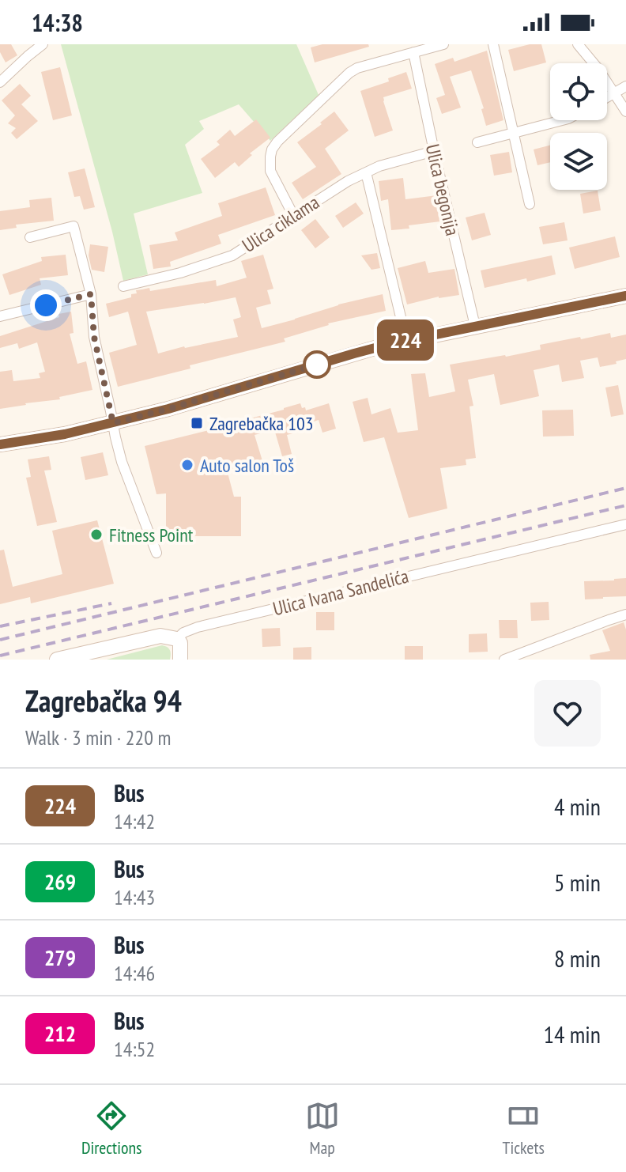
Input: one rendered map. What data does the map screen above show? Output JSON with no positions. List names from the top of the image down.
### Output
{
  "streets": {
    "main road": ["Ulica Ivana Sandelića"],
    "street": ["Ulica begonija", "Ulica ciklama"]
  },
  "crossings": [
    ["Ulica begonija", "Ulica ciklama"]
  ],
  "places": {
    "transit": ["Zagrebačka 103"],
    "other": ["Auto salon Toš", "Fitness Point"]
  },
  "lines": ["bus line 224"],
  "page": {
    "status": "14:38",
    "on_map": "224",
    "heading": ["Zagrebačka 94", "Walk · 3 min · 220 m"],
    "list": [
      {
        "mark": "224",
        "name": "Bus",
        "note": "14:42",
        "value": "4 min"
      },
      {
        "mark": "269",
        "name": "Bus",
        "note": "14:43",
        "value": "5 min"
      },
      {
        "mark": "279",
        "name": "Bus",
        "note": "14:46",
        "value": "8 min"
      },
      {
        "mark": "212",
        "name": "Bus",
        "note": "14:52",
        "value": "14 min"
      }
    ],
    "tabs": ["Directions", "Map", "Tickets"]
  }
}
